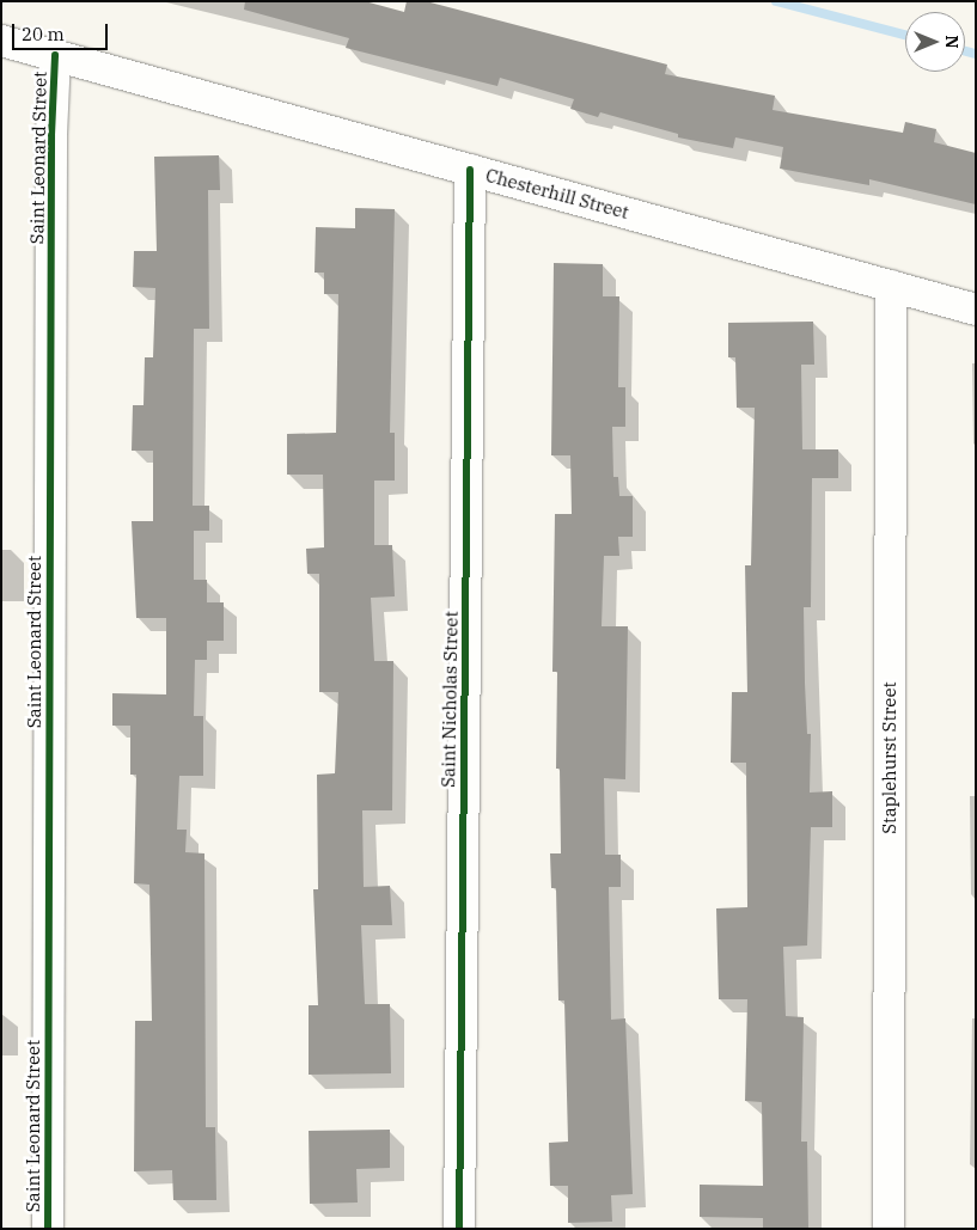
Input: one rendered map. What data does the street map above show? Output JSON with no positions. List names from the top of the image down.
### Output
{
  "streets": {
    "street": [
      "Saint Leonard Street",
      "Chesterhill Street",
      "Saint Nicholas Street",
      "Staplehurst Street"
    ]
  },
  "crossings": [
    ["Saint Leonard Street", "Chesterhill Street"],
    ["Chesterhill Street", "Saint Nicholas Street"],
    ["Chesterhill Street", "Staplehurst Street"]
  ],
  "scale_bar": "20 m",
  "north": "right"
}
